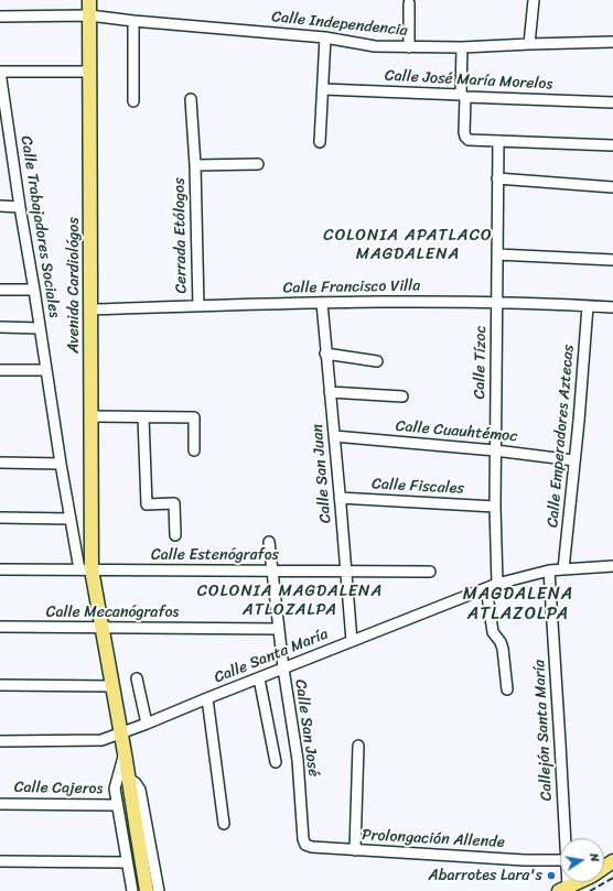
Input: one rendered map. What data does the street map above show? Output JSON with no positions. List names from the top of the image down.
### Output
{
  "streets": {
    "main road": ["Avenida Cardiológos"],
    "street": [
      "Calle Independencia",
      "Calle José María Morelos",
      "Calle Trabajadores Sociales",
      "Cerrada Etólogos",
      "Calle Francisco Villa",
      "Calle Tízoc",
      "Calle Cuauhtémoc",
      "Calle Emperadores Aztecas",
      "Calle San Juan",
      "Calle Fiscales",
      "Calle Estenógrafos",
      "Calle Mecanógrafos",
      "Calle Santa María",
      "Calle San José",
      "Callejón Santa María",
      "Calle Cajeros",
      "Prolongación Allende"
    ]
  },
  "crossings": [
    ["Calle Independencia", "Avenida Cardiológos"],
    ["Calle Trabajadores Sociales", "Avenida Cardiológos"],
    ["Calle Trabajadores Sociales", "Calle Estenógrafos"],
    ["Cerrada Etólogos", "Calle Francisco Villa"],
    ["Avenida Cardiológos", "Calle Francisco Villa"],
    ["Avenida Cardiológos", "Calle Estenógrafos"],
    ["Avenida Cardiológos", "Calle Mecanógrafos"],
    ["Avenida Cardiológos", "Calle Santa María"],
    ["Calle Francisco Villa", "Calle Tízoc"],
    ["Calle Francisco Villa", "Calle Emperadores Aztecas"],
    ["Calle Francisco Villa", "Calle San Juan"],
    ["Calle Tízoc", "Calle Cuauhtémoc"],
    ["Calle Tízoc", "Calle Fiscales"],
    ["Calle Tízoc", "Calle Santa María"],
    ["Calle Cuauhtémoc", "Calle Emperadores Aztecas"],
    ["Calle Cuauhtémoc", "Calle San Juan"],
    ["Calle Emperadores Aztecas", "Calle Santa María"],
    ["Calle San Juan", "Calle Fiscales"],
    ["Calle San Juan", "Calle Estenógrafos"],
    ["Calle San Juan", "Calle Santa María"],
    ["Calle Estenógrafos", "Calle San José"],
    ["Calle Mecanógrafos", "Calle San José"],
    ["Calle Santa María", "Calle San José"],
    ["Calle Santa María", "Callejón Santa María"],
    ["Calle San José", "Prolongación Allende"]
  ],
  "districts": ["COLONIA APATLACO MAGDALENA", "COLONIA MAGDALENA ATLOZALPA", "MAGDALENA ATLAZOLPA"],
  "places": ["Abarrotes Lara's"],
  "north": "right"
}
